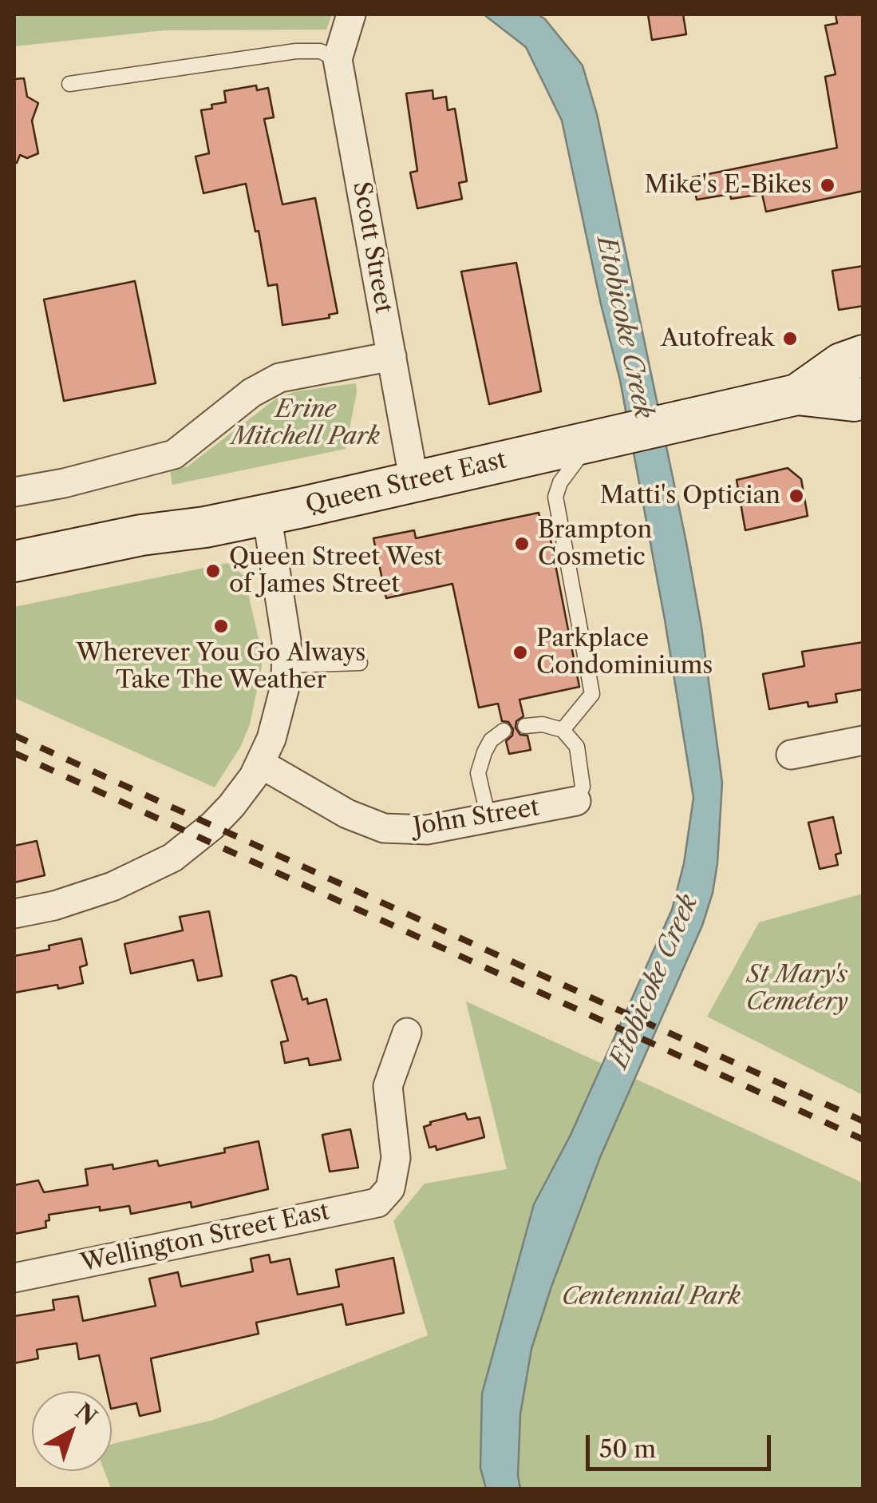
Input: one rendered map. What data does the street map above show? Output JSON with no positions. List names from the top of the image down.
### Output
{
  "streets": {
    "main road": ["Queen Street East"],
    "street": ["Scott Street", "John Street", "Wellington Street East"]
  },
  "crossings": [
    ["Scott Street", "Queen Street East"]
  ],
  "water": ["Etobicoke Creek"],
  "parks": ["Erine Mitchell Park", "St Mary's Cemetery", "Centennial Park"],
  "places": [
    "Mike's E-Bikes",
    "Autofreak",
    "Matti's Optician",
    "Brampton Cosmetic",
    "Queen Street West of James Street",
    "Wherever You Go Always Take The Weather",
    "Parkplace Condominiums"
  ],
  "scale_bar": "50 m",
  "north": "top right"
}
